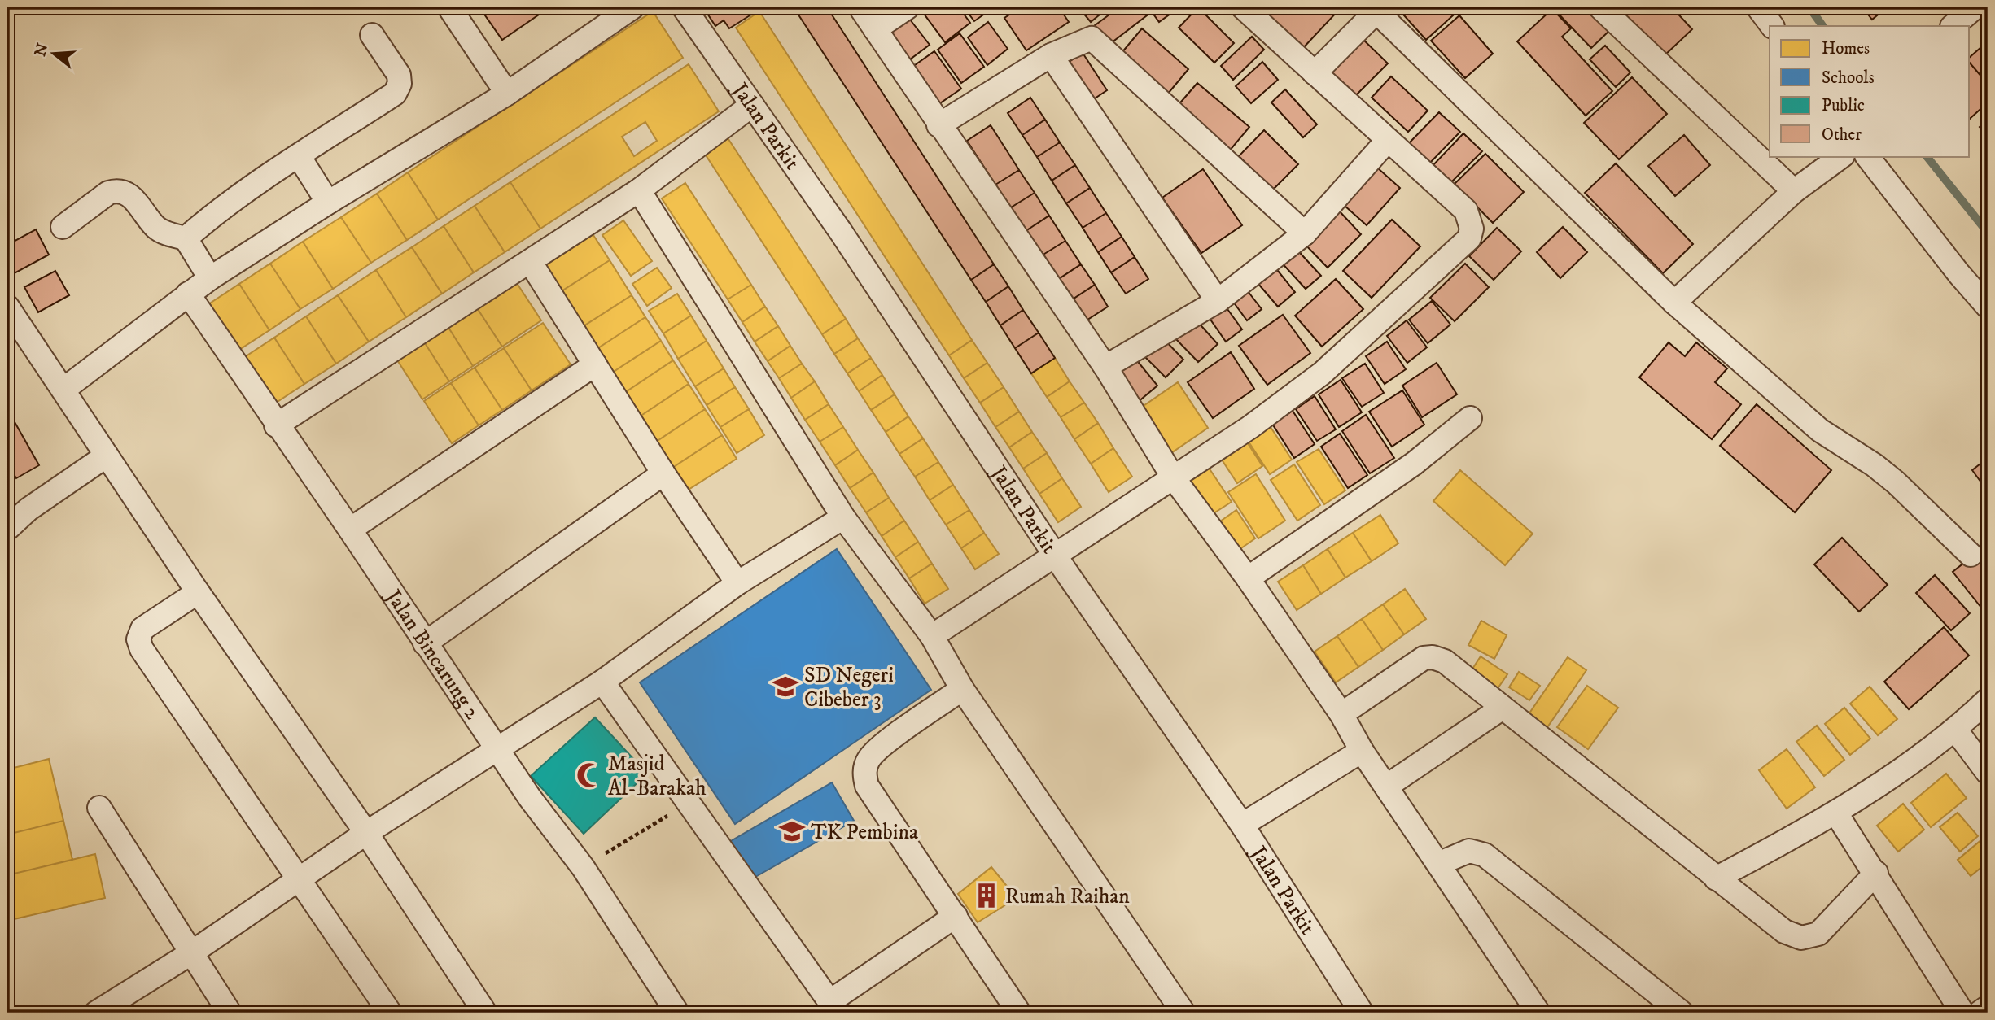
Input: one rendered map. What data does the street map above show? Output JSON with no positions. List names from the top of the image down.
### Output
{
  "streets": {
    "street": ["Jalan Parkit", "Jalan Bincarung 2"]
  },
  "places": {
    "school or university": ["SD Negeri Cibeber 3", "TK Pembina"],
    "mosque": ["Masjid Al-Barakah"],
    "building": ["Rumah Raihan"]
  },
  "legend": [
    "Homes",
    "Schools",
    "Public",
    "Other"
  ],
  "north": "left"
}
